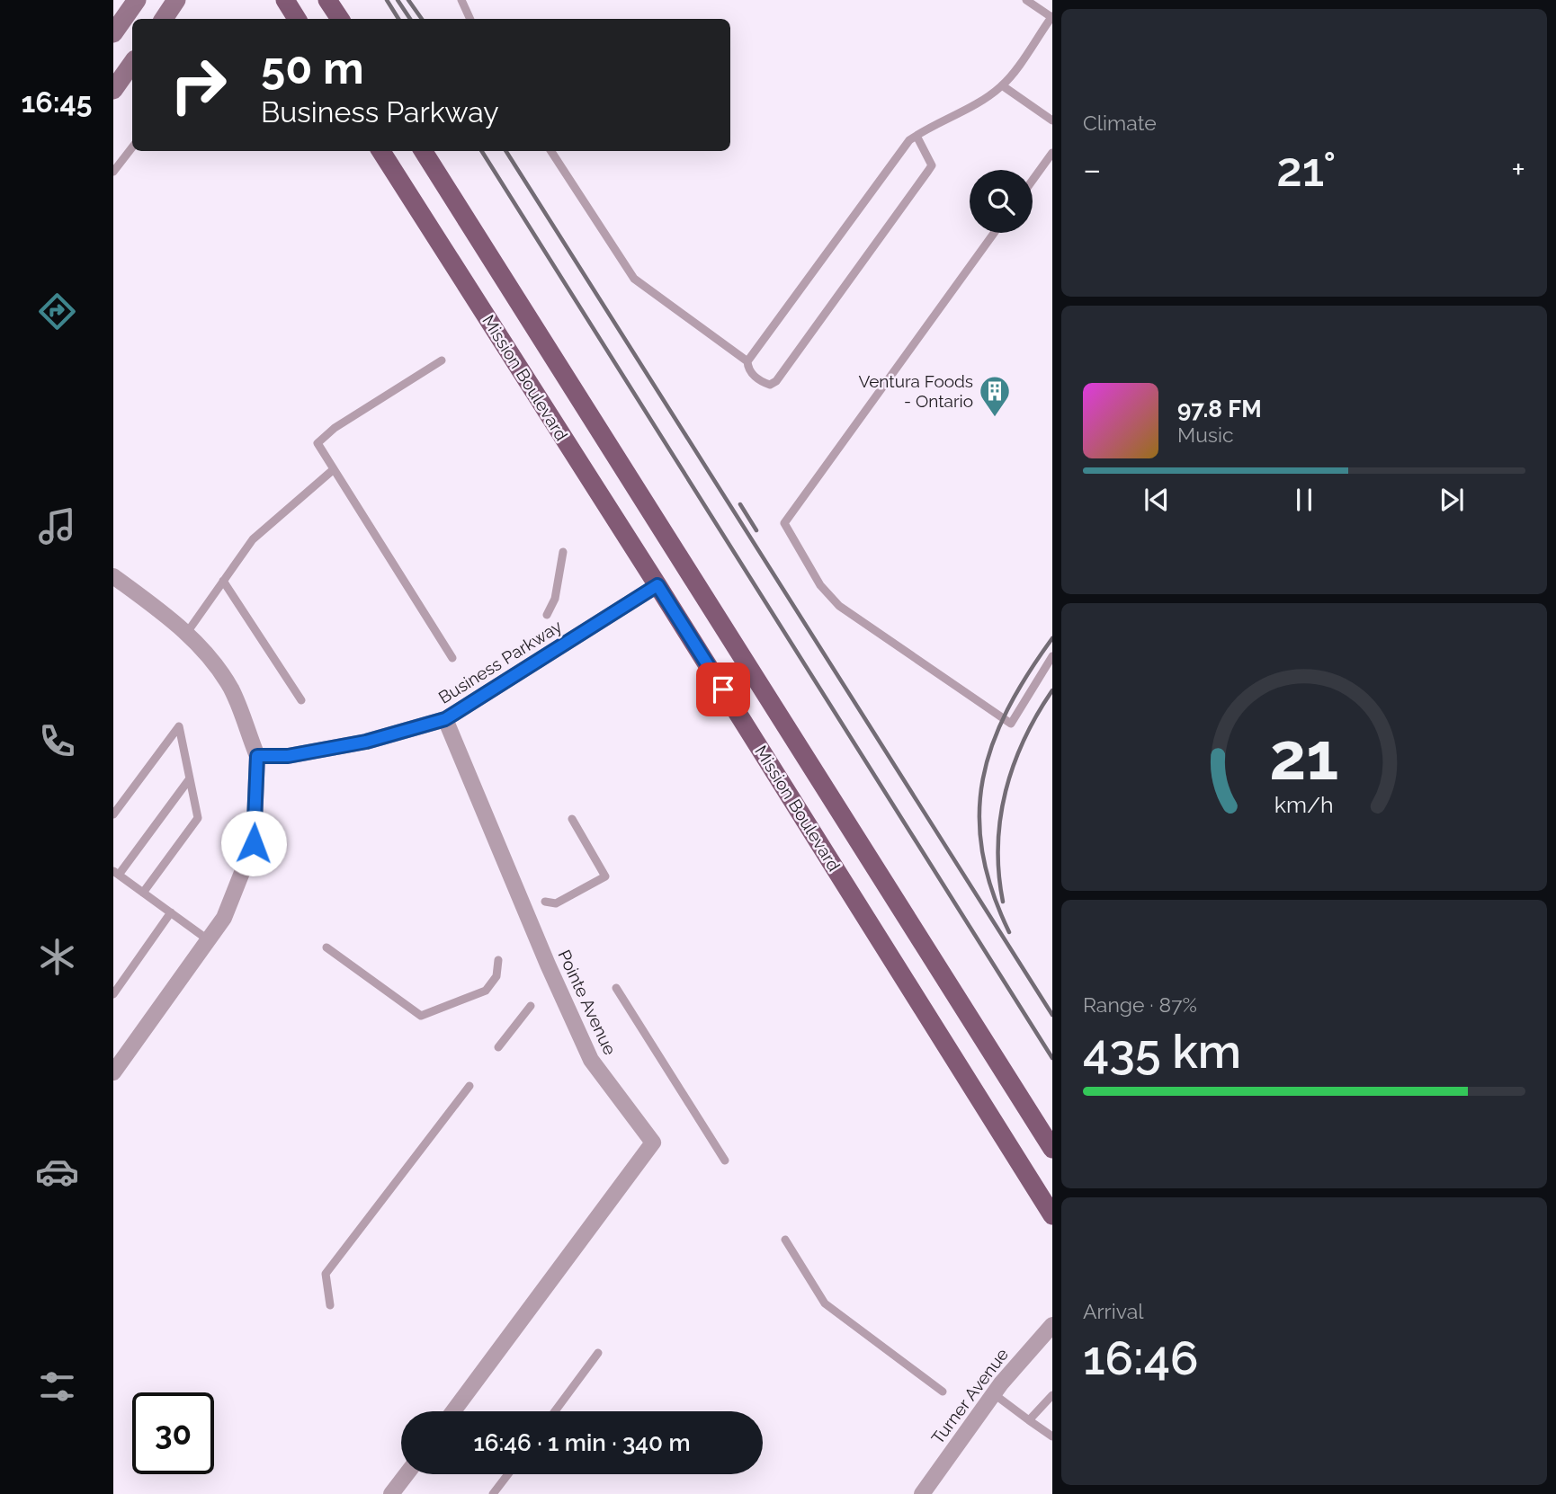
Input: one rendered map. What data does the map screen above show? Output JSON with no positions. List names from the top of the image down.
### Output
{
  "streets": {
    "main road": ["Mission Boulevard"],
    "street": ["Business Parkway", "Pointe Avenue", "Turner Avenue"]
  },
  "crossings": [
    ["Mission Boulevard", "Business Parkway"],
    ["Business Parkway", "Pointe Avenue"]
  ],
  "places": {
    "building": ["Ventura Foods - Ontario"]
  },
  "page": {
    "tabs": "16:45",
    "tile": [
      "Climate",
      ["Range · 87%", "435 km"],
      ["Arrival", "16:46"]
    ],
    "turn": ["50 m", "Business Parkway"],
    "heat": ["−", "21°", "+"],
    "song": ["97.8 FM", "Music"],
    "limit": "30",
    "trip": "16:46 · 1 min · 340 m",
    "gauge": ["21", "km/h"]
  }
}
